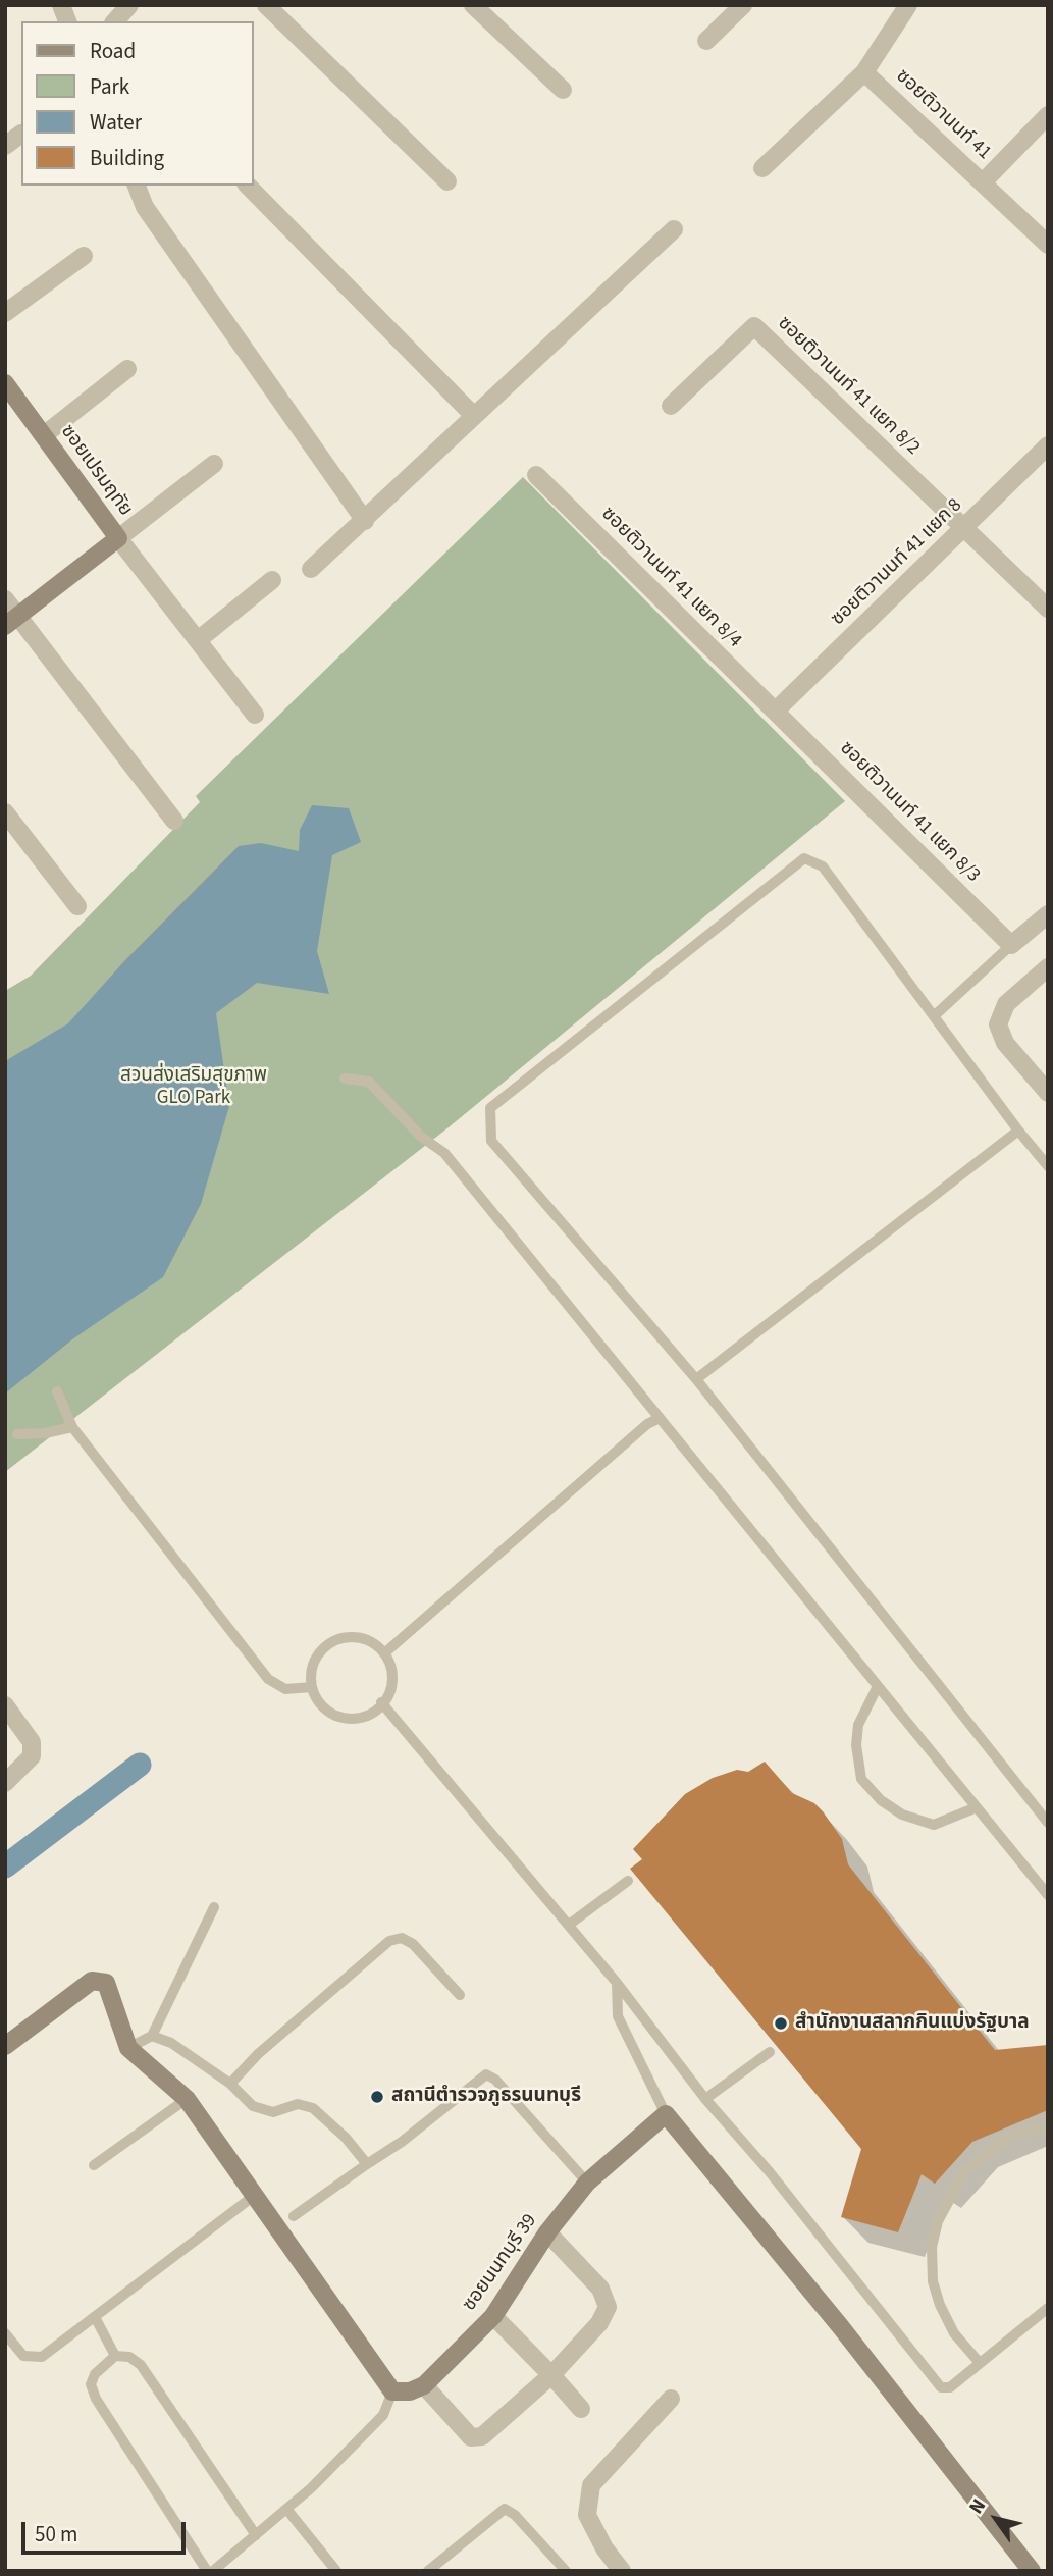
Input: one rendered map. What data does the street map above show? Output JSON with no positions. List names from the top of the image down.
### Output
{
  "streets": {
    "street": [
      "ซอยติวานนท์ 41",
      "ซอยติวานนท์ 41 แยก 8/2",
      "ซอยเปรมฤทัย",
      "ซอยติวานนท์ 41 แยก 8",
      "ซอยติวานนท์ 41 แยก 8/4",
      "ซอยติวานนท์ 41 แยก 8/3",
      "ซอยนนทบุรี 39"
    ]
  },
  "crossings": [
    ["ซอยติวานนท์ 41 แยก 8/2", "ซอยติวานนท์ 41 แยก 8"],
    ["ซอยติวานนท์ 41 แยก 8", "ซอยติวานนท์ 41 แยก 8/4"],
    ["ซอยติวานนท์ 41 แยก 8", "ซอยติวานนท์ 41 แยก 8/3"],
    ["ซอยติวานนท์ 41 แยก 8/4", "ซอยติวานนท์ 41 แยก 8/3"]
  ],
  "parks": ["สวนส่งเสริมสุขภาพ GLO Park"],
  "places": ["สำนักงานสลากกินแบ่งรัฐบาล", "สถานีตำรวจภูธรนนทบุรี"],
  "legend": [
    "Road",
    "Park",
    "Water",
    "Building"
  ],
  "scale_bar": "50 m",
  "north": "top left"
}
